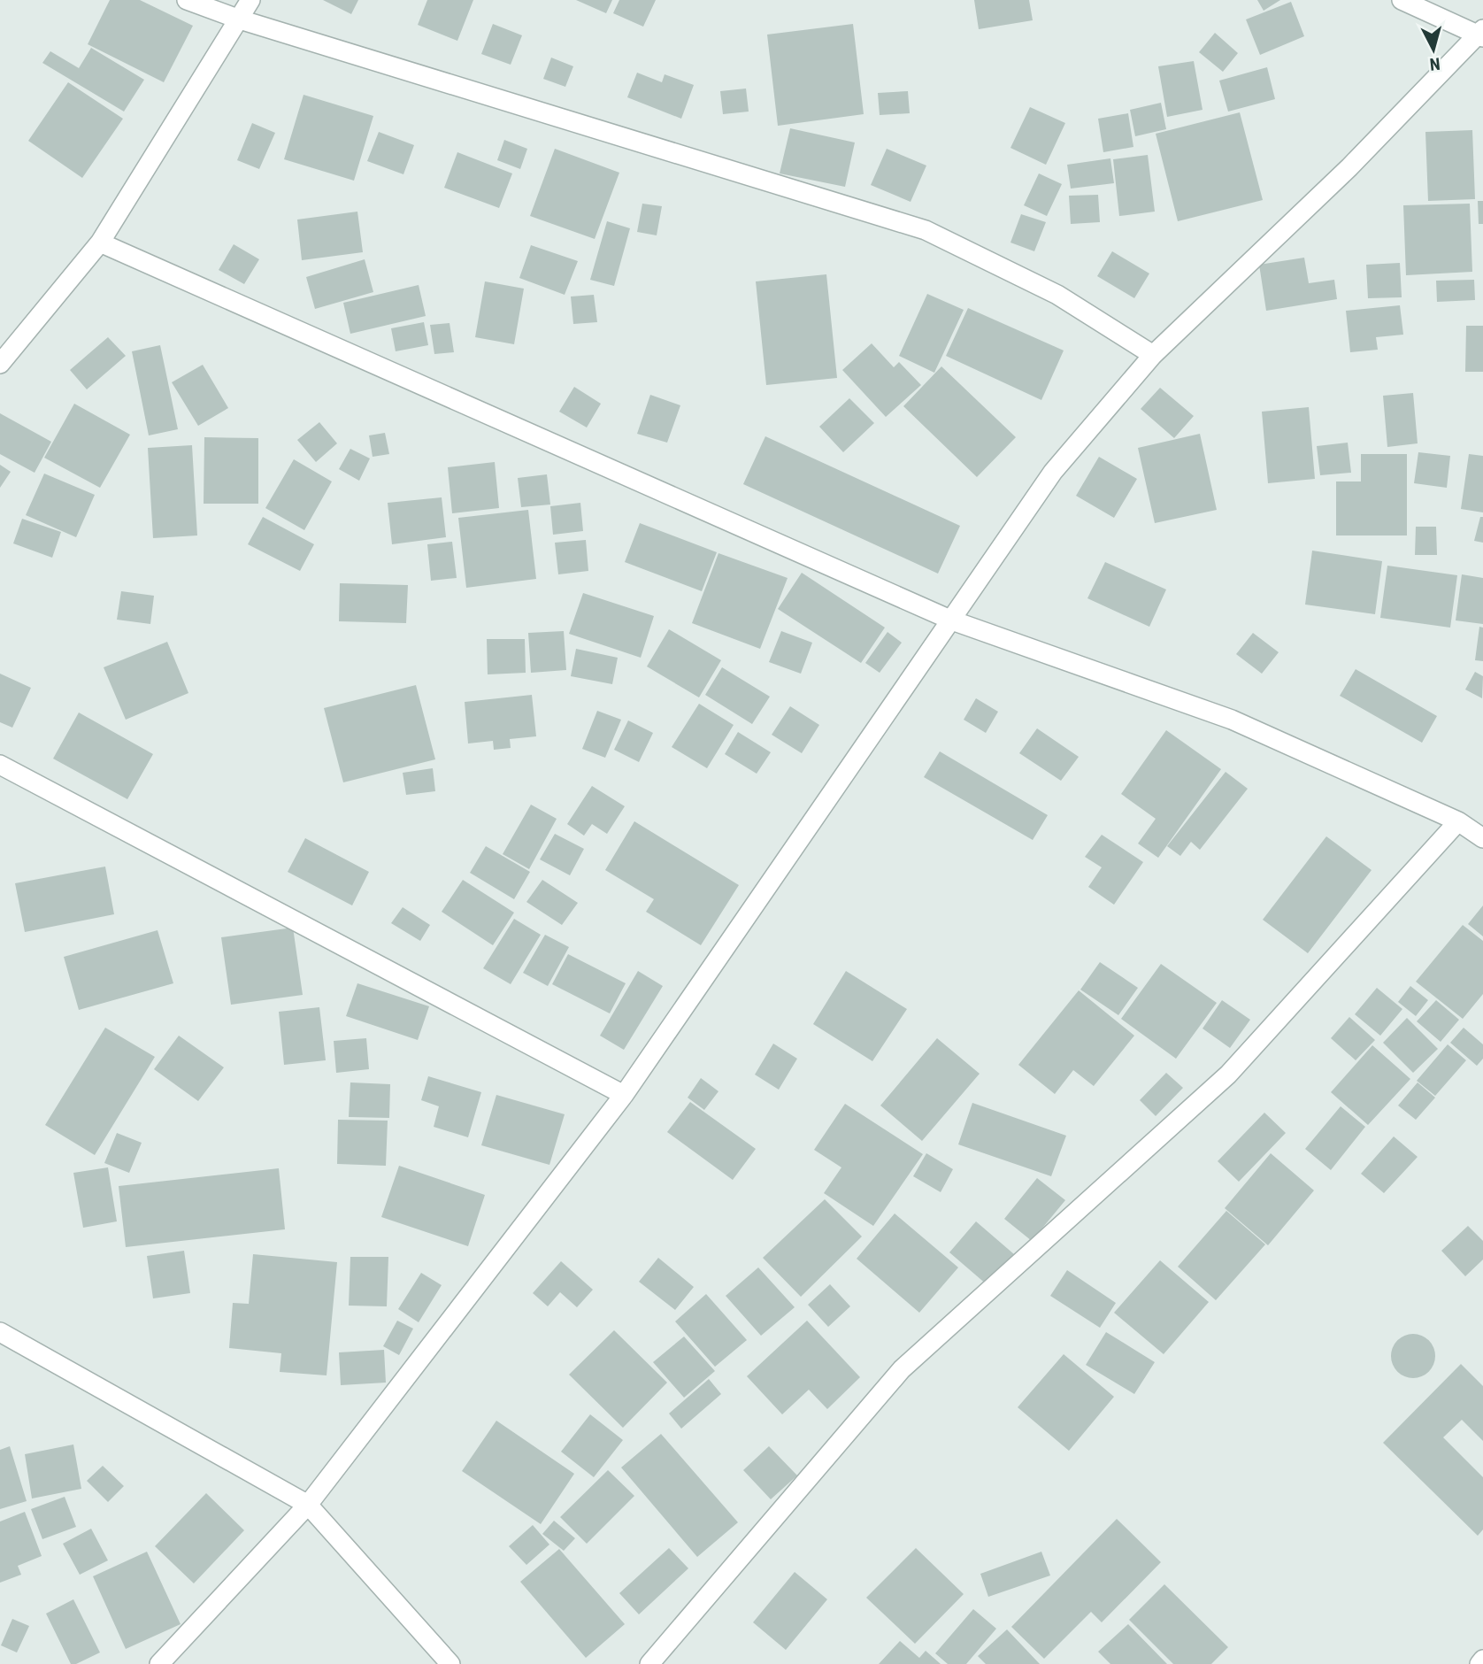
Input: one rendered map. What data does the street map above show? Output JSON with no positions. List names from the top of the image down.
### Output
{
  "north": "bottom"
}
